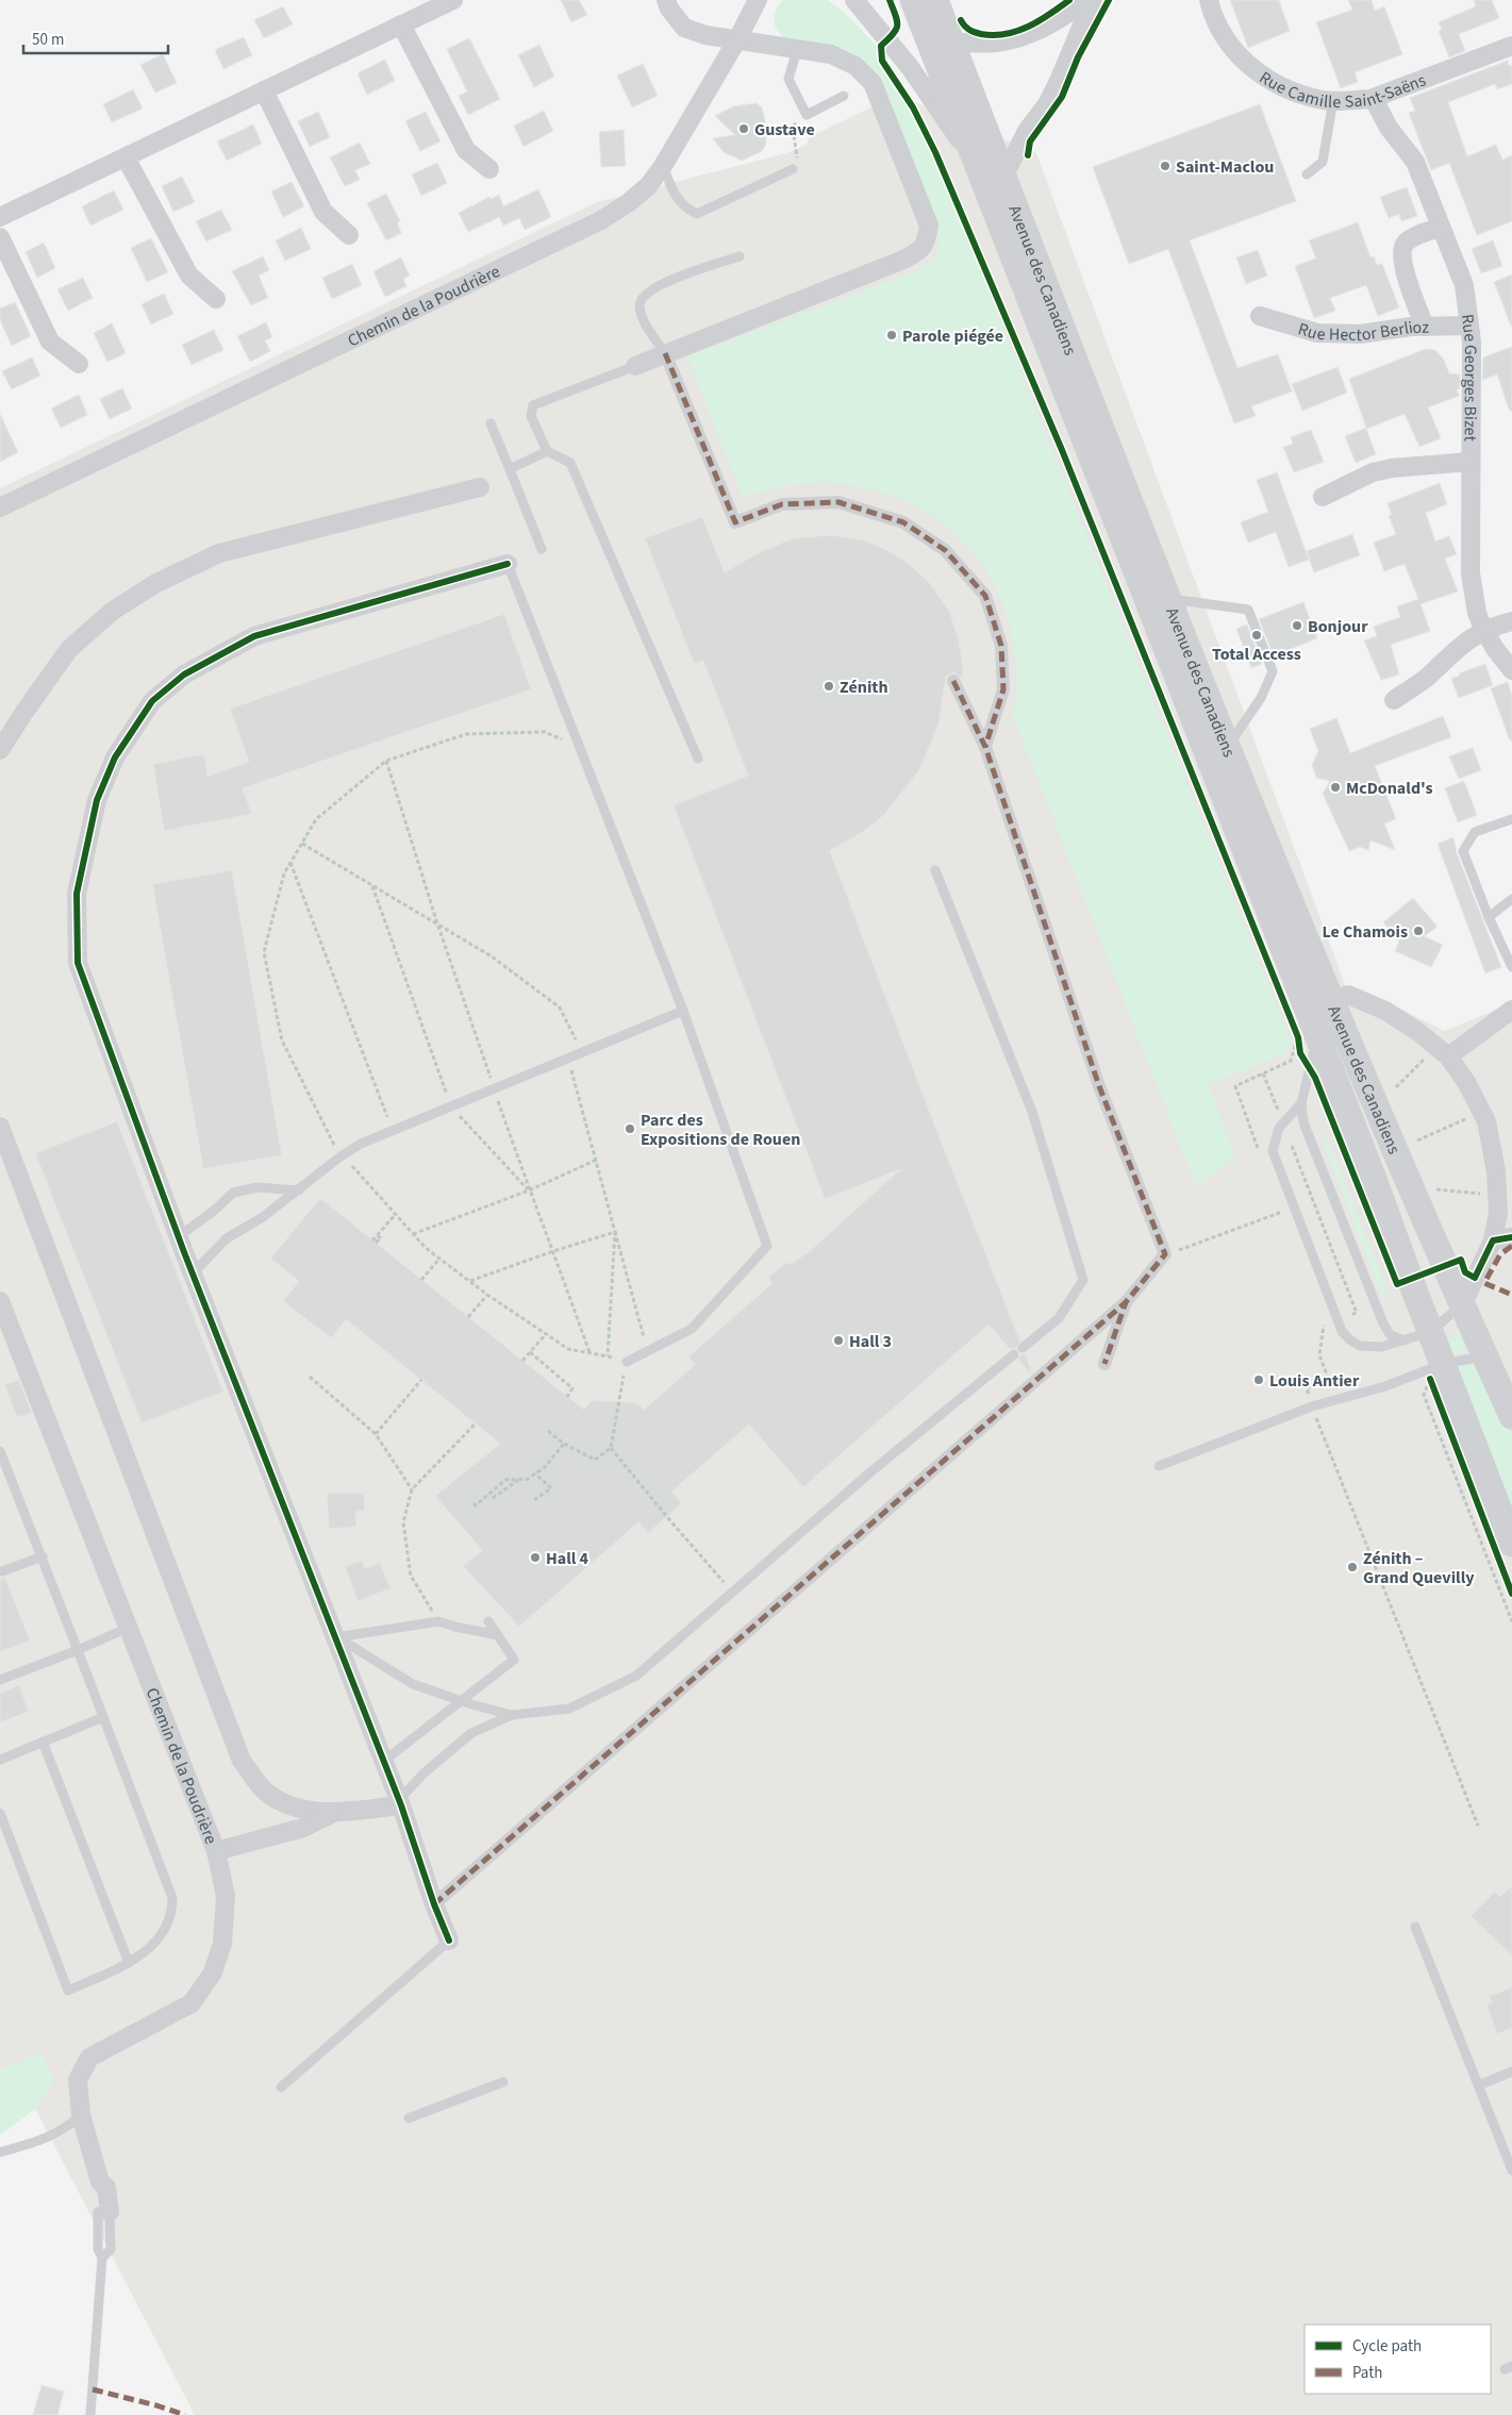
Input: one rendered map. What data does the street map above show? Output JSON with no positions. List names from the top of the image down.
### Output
{
  "streets": {
    "main road": ["Avenue des Canadiens"],
    "street": [
      "Rue Camille Saint-Saëns",
      "Chemin de la Poudrière",
      "Rue Hector Berlioz",
      "Rue Georges Bizet"
    ]
  },
  "crossings": [
    ["Rue Camille Saint-Saëns", "Rue Georges Bizet"],
    ["Rue Hector Berlioz", "Rue Georges Bizet"]
  ],
  "places": [
    "Gustave",
    "Saint-Maclou",
    "Parole piégée",
    "Bonjour",
    "Total Access",
    "Zénith",
    "McDonald's",
    "Le Chamois",
    "Parc des Expositions de Rouen",
    "Hall 3",
    "Louis Antier",
    "Hall 4",
    "Zénith – Grand Quevilly"
  ],
  "legend": ["Cycle path", "Path"],
  "scale_bar": "50 m"
}
